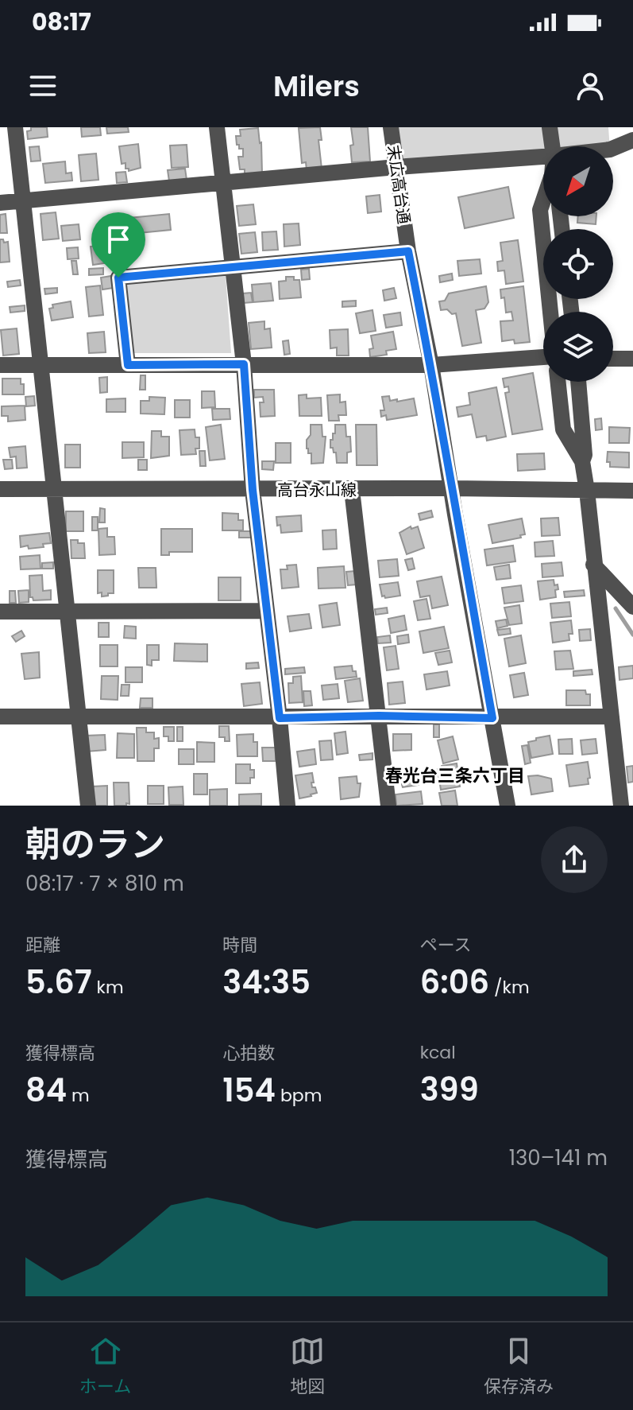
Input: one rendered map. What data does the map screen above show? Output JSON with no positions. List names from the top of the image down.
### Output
{
  "streets": {
    "street": ["末広高台通", "高台永山線"]
  },
  "crossings": [
    ["末広高台通", "高台永山線"]
  ],
  "districts": ["春光台三条六丁目"],
  "north": "bottom left",
  "page": {
    "status": "08:17",
    "header": "Milers",
    "heading": ["朝のラン", "08:17 · 7 × 810 m"],
    "stats": [
      ["距離", "5.67 km"],
      ["時間", "34:35"],
      ["ペース", "6:06 /km"],
      ["獲得標高", "84 m"],
      ["心拍数", "154 bpm"],
      ["kcal", "399"]
    ],
    "chart": ["獲得標高", "130–141 m"],
    "tabs": ["ホーム", "地図", "保存済み"]
  }
}
